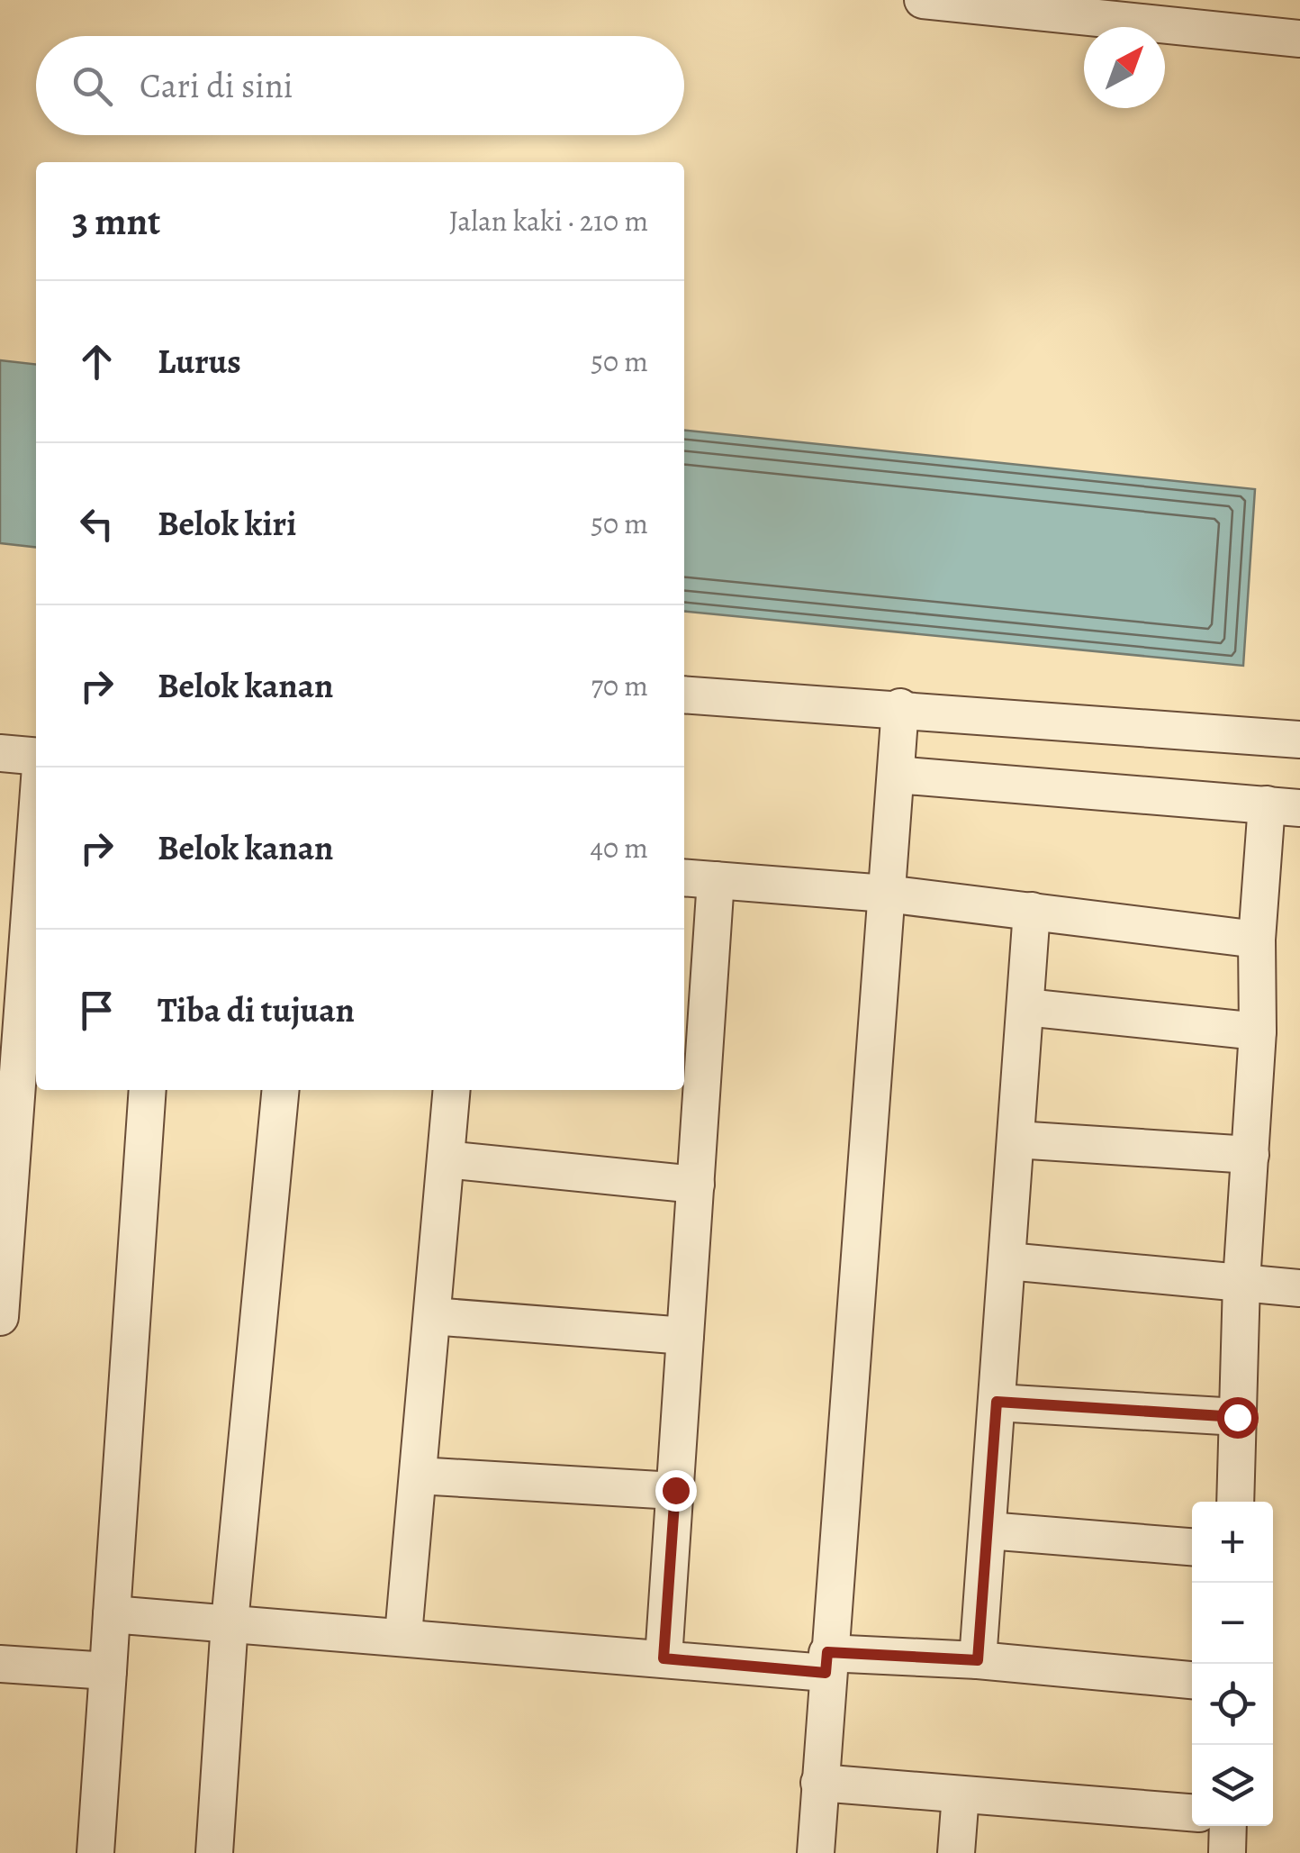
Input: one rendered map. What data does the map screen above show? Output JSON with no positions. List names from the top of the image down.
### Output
{
  "north": "top right",
  "page": {
    "search": "Cari di sini",
    "heading": ["3 mnt", "Jalan kaki · 210 m"],
    "list": [
      ["Lurus", "50 m"],
      ["Belok kiri", "50 m"],
      ["Belok kanan", "70 m"],
      ["Belok kanan", "40 m"],
      "Tiba di tujuan"
    ],
    "map_buttons": ["+", "−"]
  }
}
